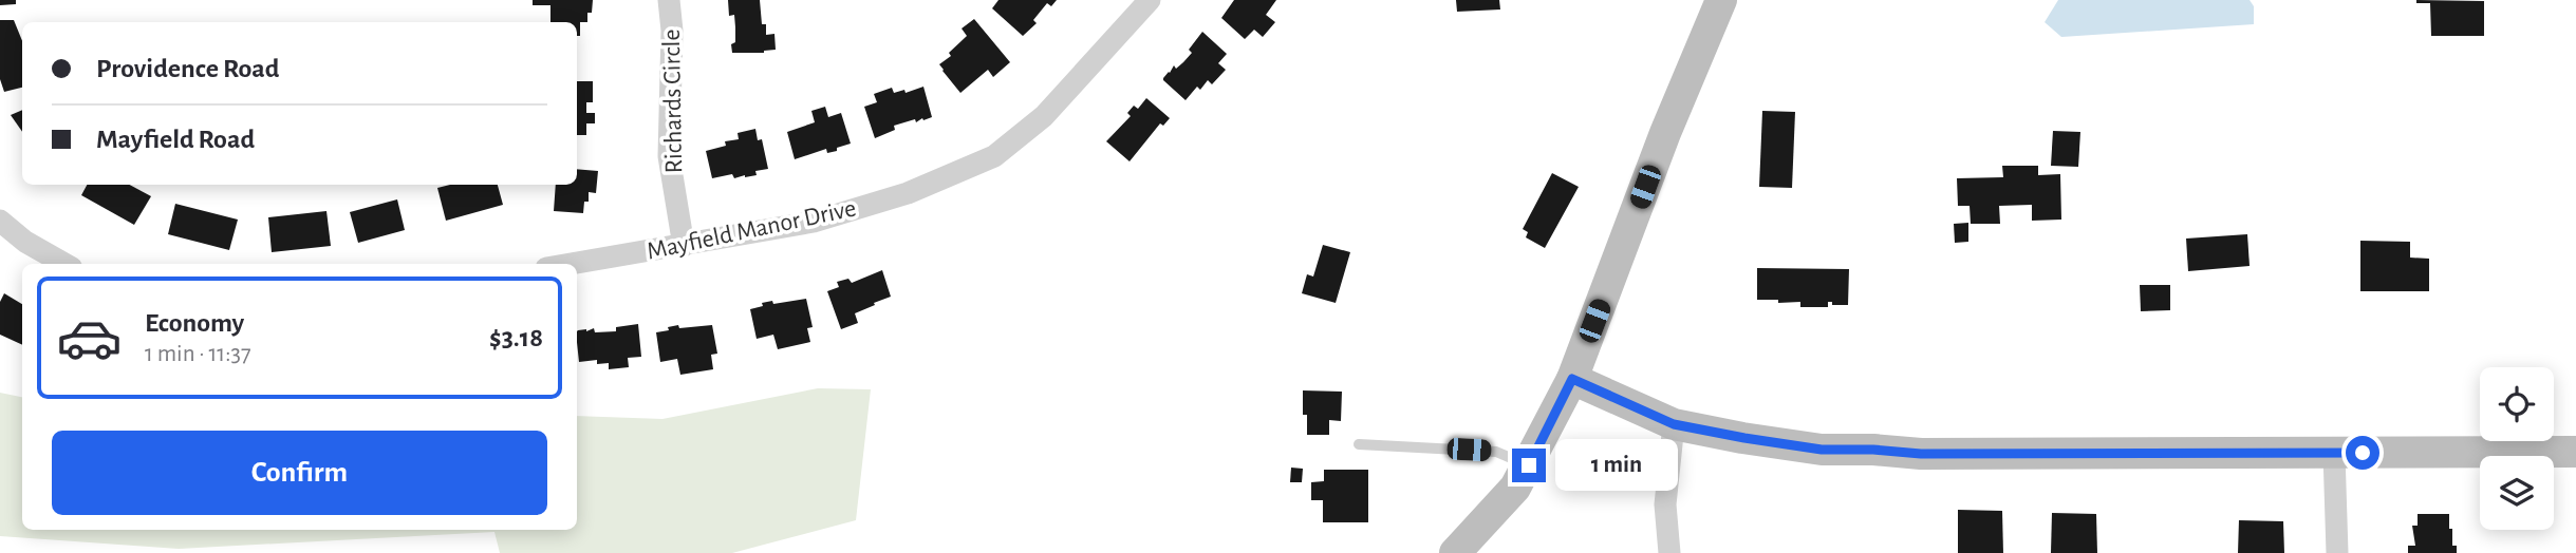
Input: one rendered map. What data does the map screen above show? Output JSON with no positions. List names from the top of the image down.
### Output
{
  "streets": {
    "street": ["Richards Circle", "Mayfield Manor Drive"]
  },
  "crossings": [
    ["Richards Circle", "Mayfield Manor Drive"]
  ],
  "page": {
    "banner": ["Providence Road", "Mayfield Road"],
    "list": [
      {
        "name": "Economy",
        "note": "1 min · 11:37",
        "value": "$3.18"
      }
    ],
    "buttons": "Confirm",
    "bubble": "1 min"
  }
}
